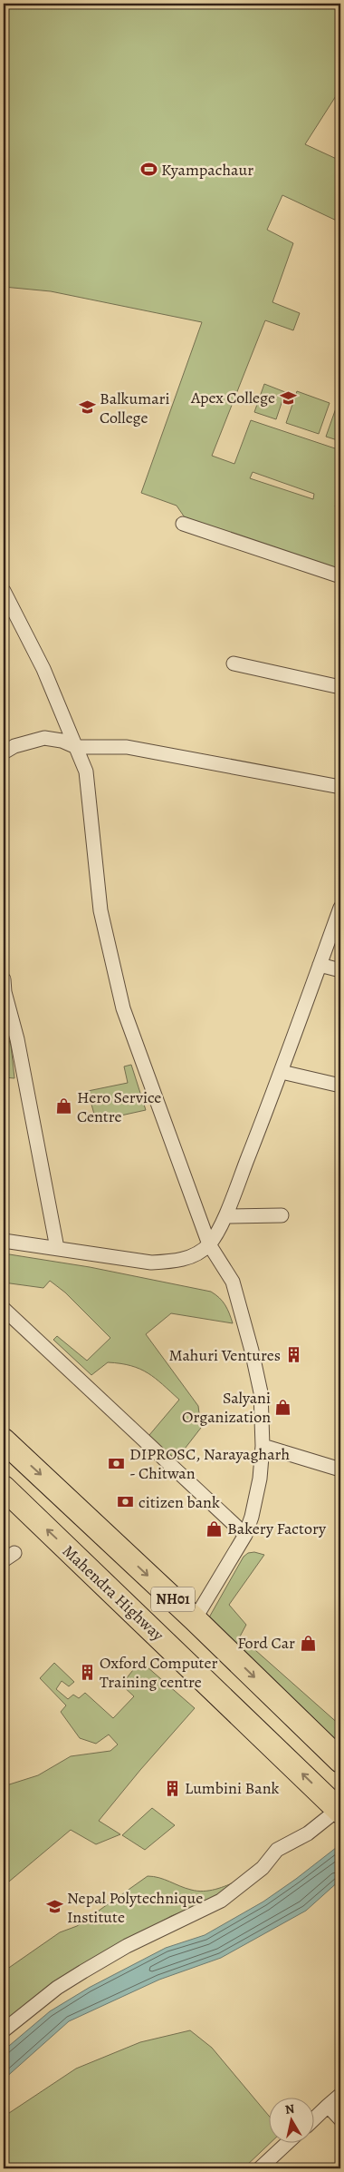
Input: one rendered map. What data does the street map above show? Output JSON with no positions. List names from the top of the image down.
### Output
{
  "streets": {
    "highway": ["Mahendra Highway", "NH01"]
  },
  "places": {
    "sports": ["Kyampachaur"],
    "school or university": ["Apex College", "Balkumari College", "Nepal Polytechnique Institute"],
    "shop": [
      "Hero Service Centre",
      "Salyani Organization",
      "Bakery Factory",
      "Ford Car"
    ],
    "building": ["Mahuri Ventures", "Oxford Computer Training centre", "Lumbini Bank"],
    "bank": ["DIPROSC, Narayagharh - Chitwan", "citizen bank"]
  },
  "north": "top"
}
